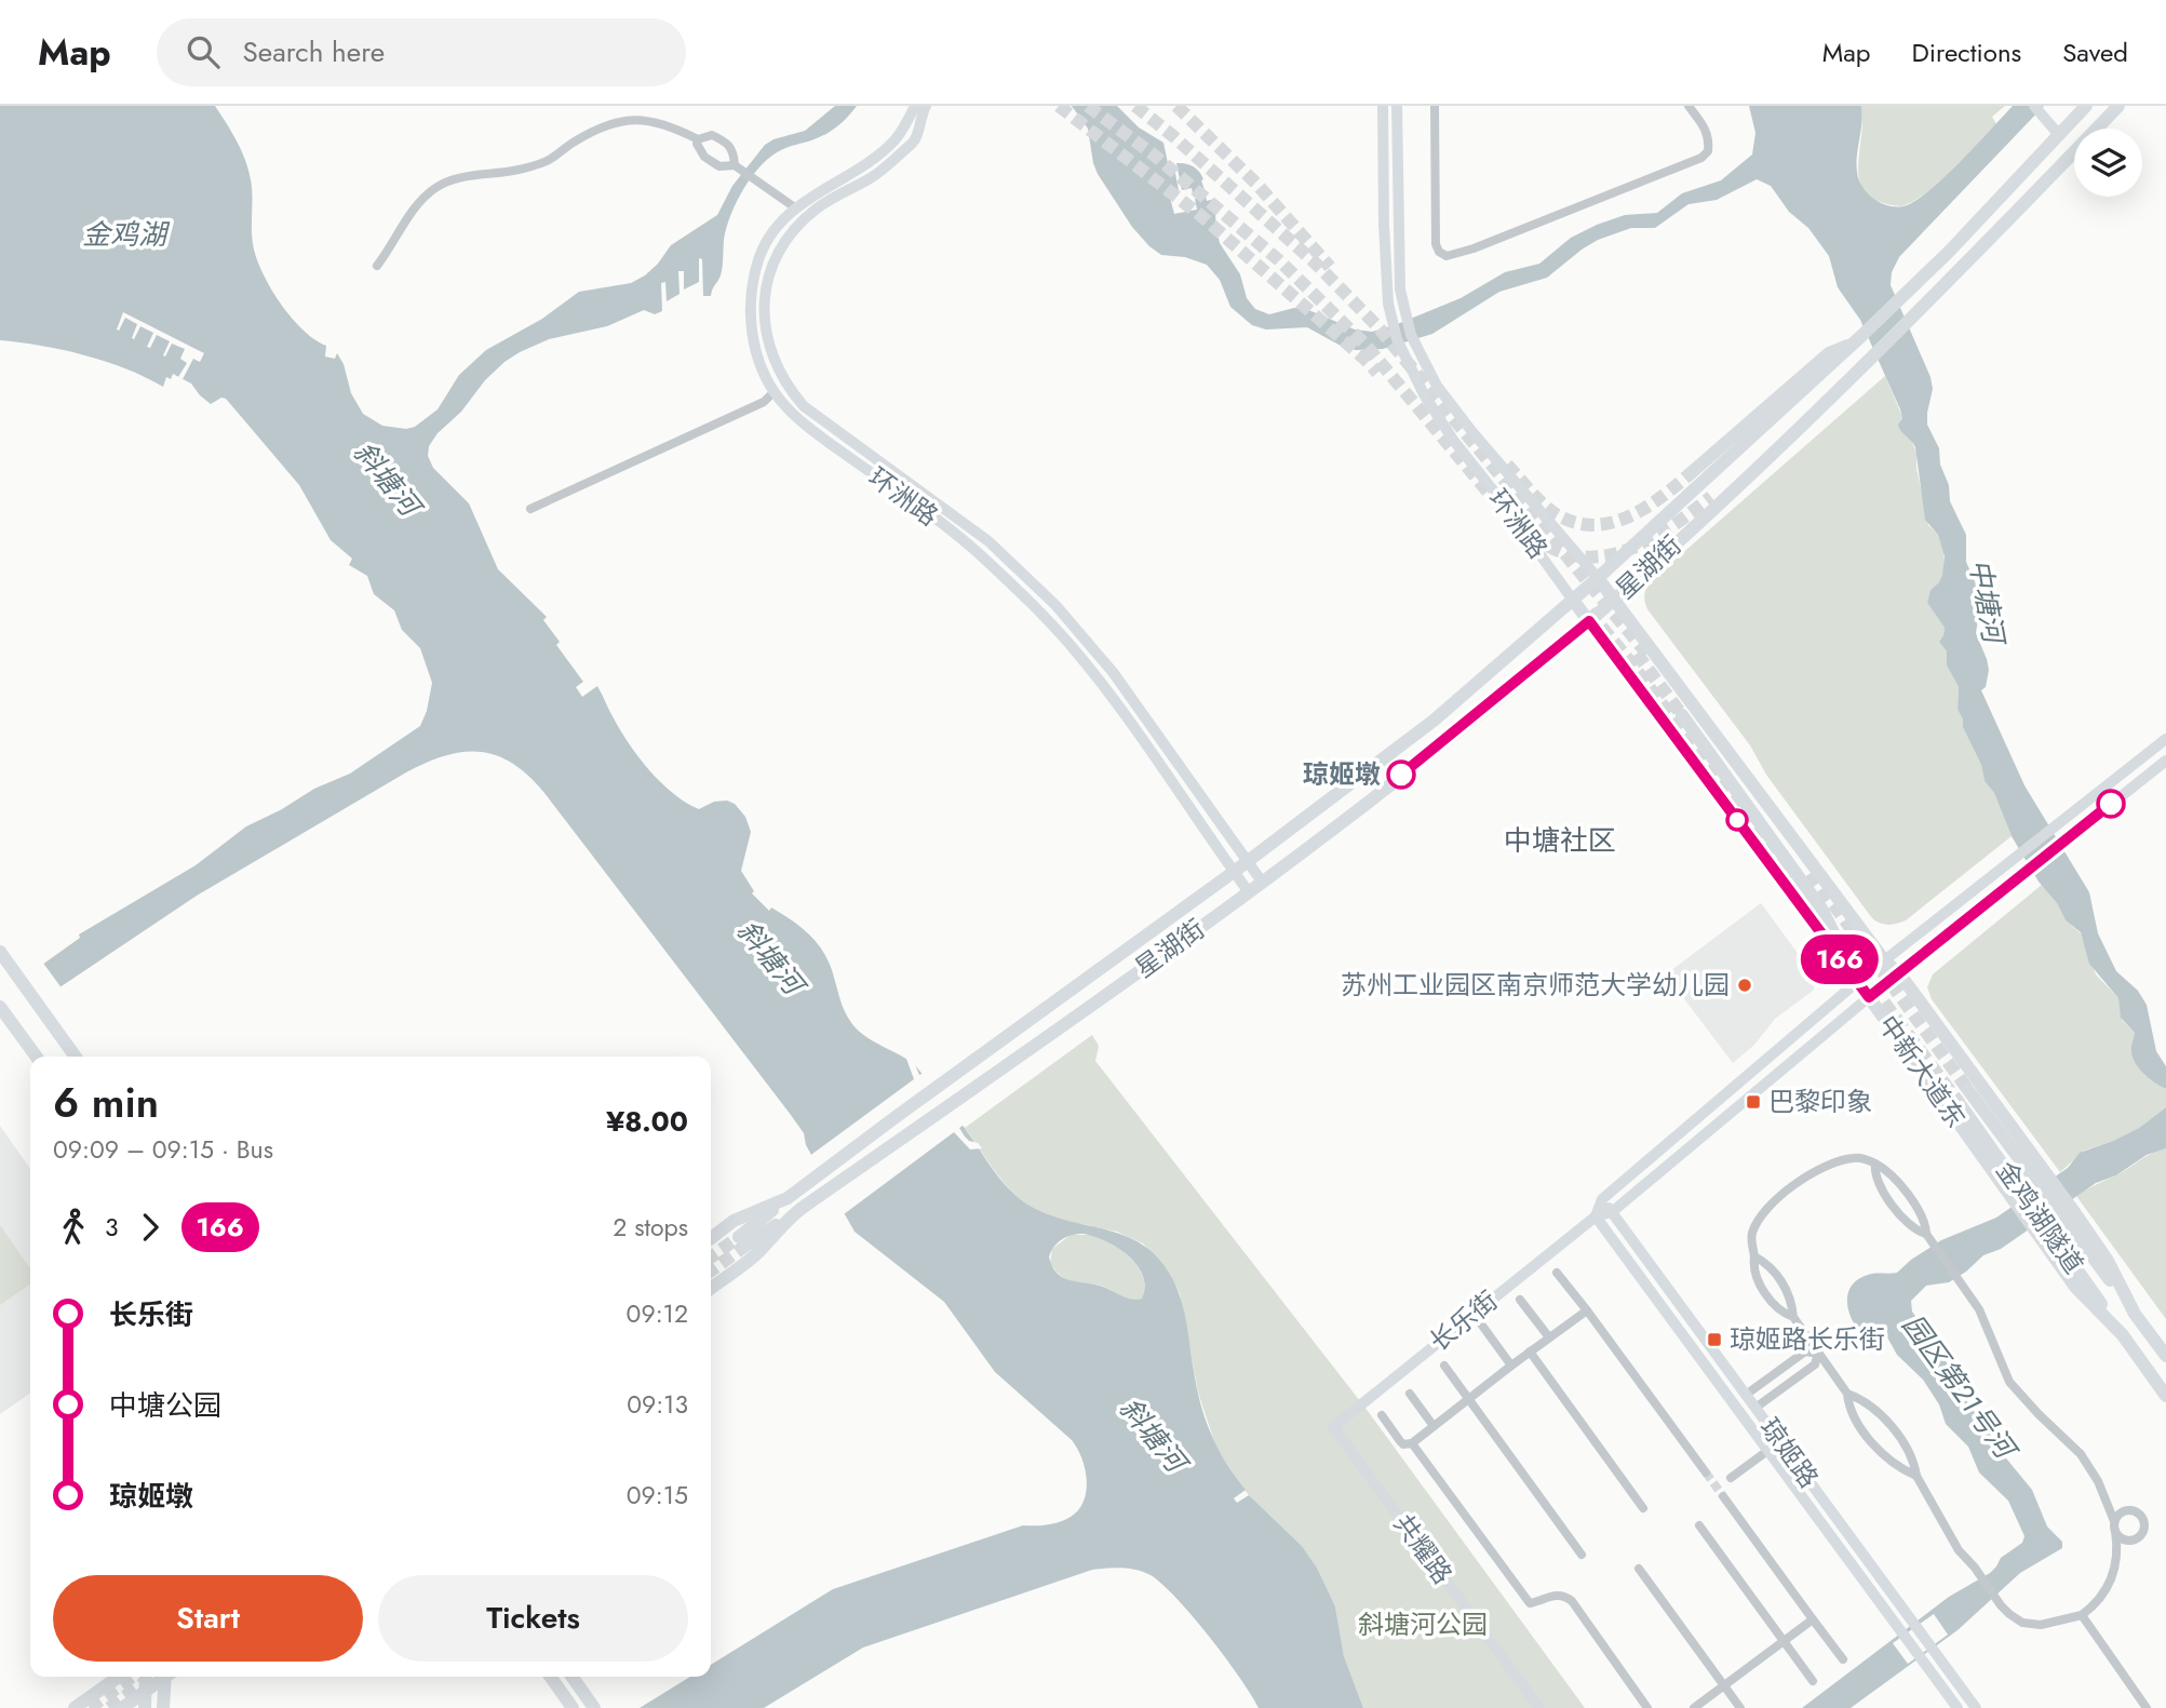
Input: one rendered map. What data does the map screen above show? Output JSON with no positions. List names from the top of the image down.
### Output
{
  "streets": {
    "main road": ["星湖街", "中新大道东", "金鸡湖隧道"],
    "street": [
      "环洲路",
      "长乐街",
      "琼姬路",
      "共耀路"
    ]
  },
  "crossings": [
    ["环洲路", "星湖街"],
    ["环洲路", "中新大道东"],
    ["星湖街", "中新大道东"],
    ["中新大道东", "金鸡湖隧道"],
    ["中新大道东", "长乐街"],
    ["长乐街", "琼姬路"],
    ["长乐街", "共耀路"]
  ],
  "districts": ["中塘社区"],
  "water": [
    "金鸡湖",
    "斜塘河",
    "中塘河",
    "园区第21号河"
  ],
  "parks": ["斜塘河公园"],
  "places": {
    "other": ["琼姬墩", "苏州工业园区南京师范大学幼儿园"],
    "transit": ["巴黎印象", "琼姬路长乐街"]
  },
  "lines": ["bus line 166"],
  "page": {
    "header": "Map",
    "search": "Search here",
    "nav": ["Map", "Directions", "Saved"],
    "on_map": "166",
    "heading": ["6 min", "09:09 – 09:15 · Bus", "¥8.00"],
    "legs": ["3", "166", "2 stops"],
    "list": [
      {
        "name": "长乐街",
        "value": "09:12"
      },
      {
        "name": "中塘公园",
        "value": "09:13"
      },
      {
        "name": "琼姬墩",
        "value": "09:15"
      }
    ],
    "buttons": ["Start", "Tickets"]
  }
}
